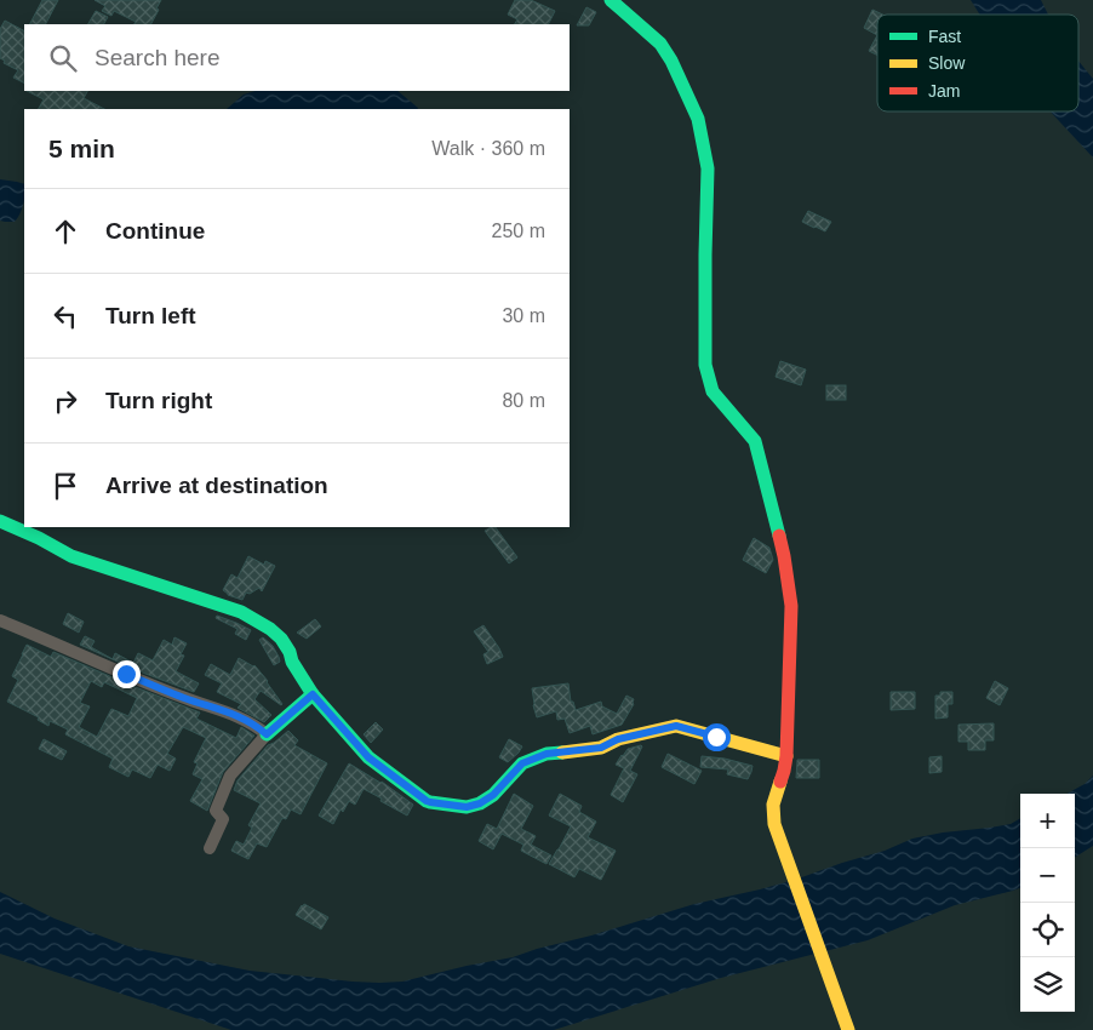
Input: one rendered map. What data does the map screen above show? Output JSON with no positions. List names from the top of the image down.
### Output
{
  "legend": ["Fast", "Slow", "Jam"],
  "page": {
    "search": "Search here",
    "heading": ["5 min", "Walk · 360 m"],
    "list": [
      ["Continue", "250 m"],
      ["Turn left", "30 m"],
      ["Turn right", "80 m"],
      "Arrive at destination"
    ],
    "map_buttons": ["+", "−"]
  }
}
